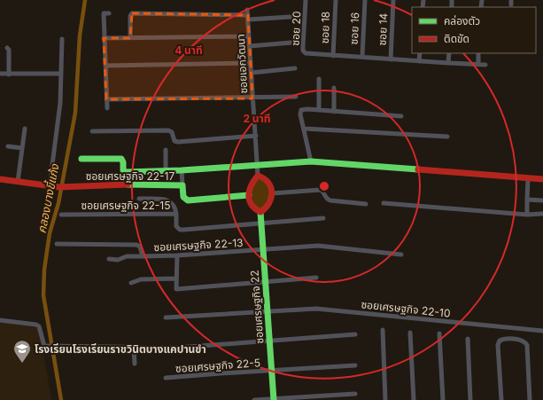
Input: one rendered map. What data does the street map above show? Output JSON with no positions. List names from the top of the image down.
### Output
{
  "streets": {
    "street": [
      "ซอย 18",
      "ซอย 20",
      "ซอย 16",
      "ซอย 14",
      "ซอยเอกวัฒนา",
      "ซอยเศรษฐกิจ 22-17",
      "ซอยเศรษฐกิจ 22-15",
      "ซอยเศรษฐกิจ 22-13",
      "ซอยเศรษฐกิจ 22",
      "ซอยเศรษฐกิจ 22-10",
      "ซอยเศรษฐกิจ 22-5"
    ]
  },
  "crossings": [
    ["ซอย 18", "ซอย 20"],
    ["ซอยเศรษฐกิจ 22-17", "ซอยเศรษฐกิจ 22"],
    ["ซอยเศรษฐกิจ 22-15", "ซอยเศรษฐกิจ 22"],
    ["ซอยเศรษฐกิจ 22-13", "ซอยเศรษฐกิจ 22"],
    ["ซอยเศรษฐกิจ 22", "ซอยเศรษฐกิจ 22-10"],
    ["ซอยเศรษฐกิจ 22", "ซอยเศรษฐกิจ 22-5"]
  ],
  "water": ["คลองบางขี้แก้ง"],
  "places": {
    "school or university": ["โรงเรียนโรงเรียนราชวินิตบางแคปานขำ"]
  },
  "legend": ["คล่องตัว", "ติดขัด"],
  "rings": ["4 นาที", "2 นาที"]
}
